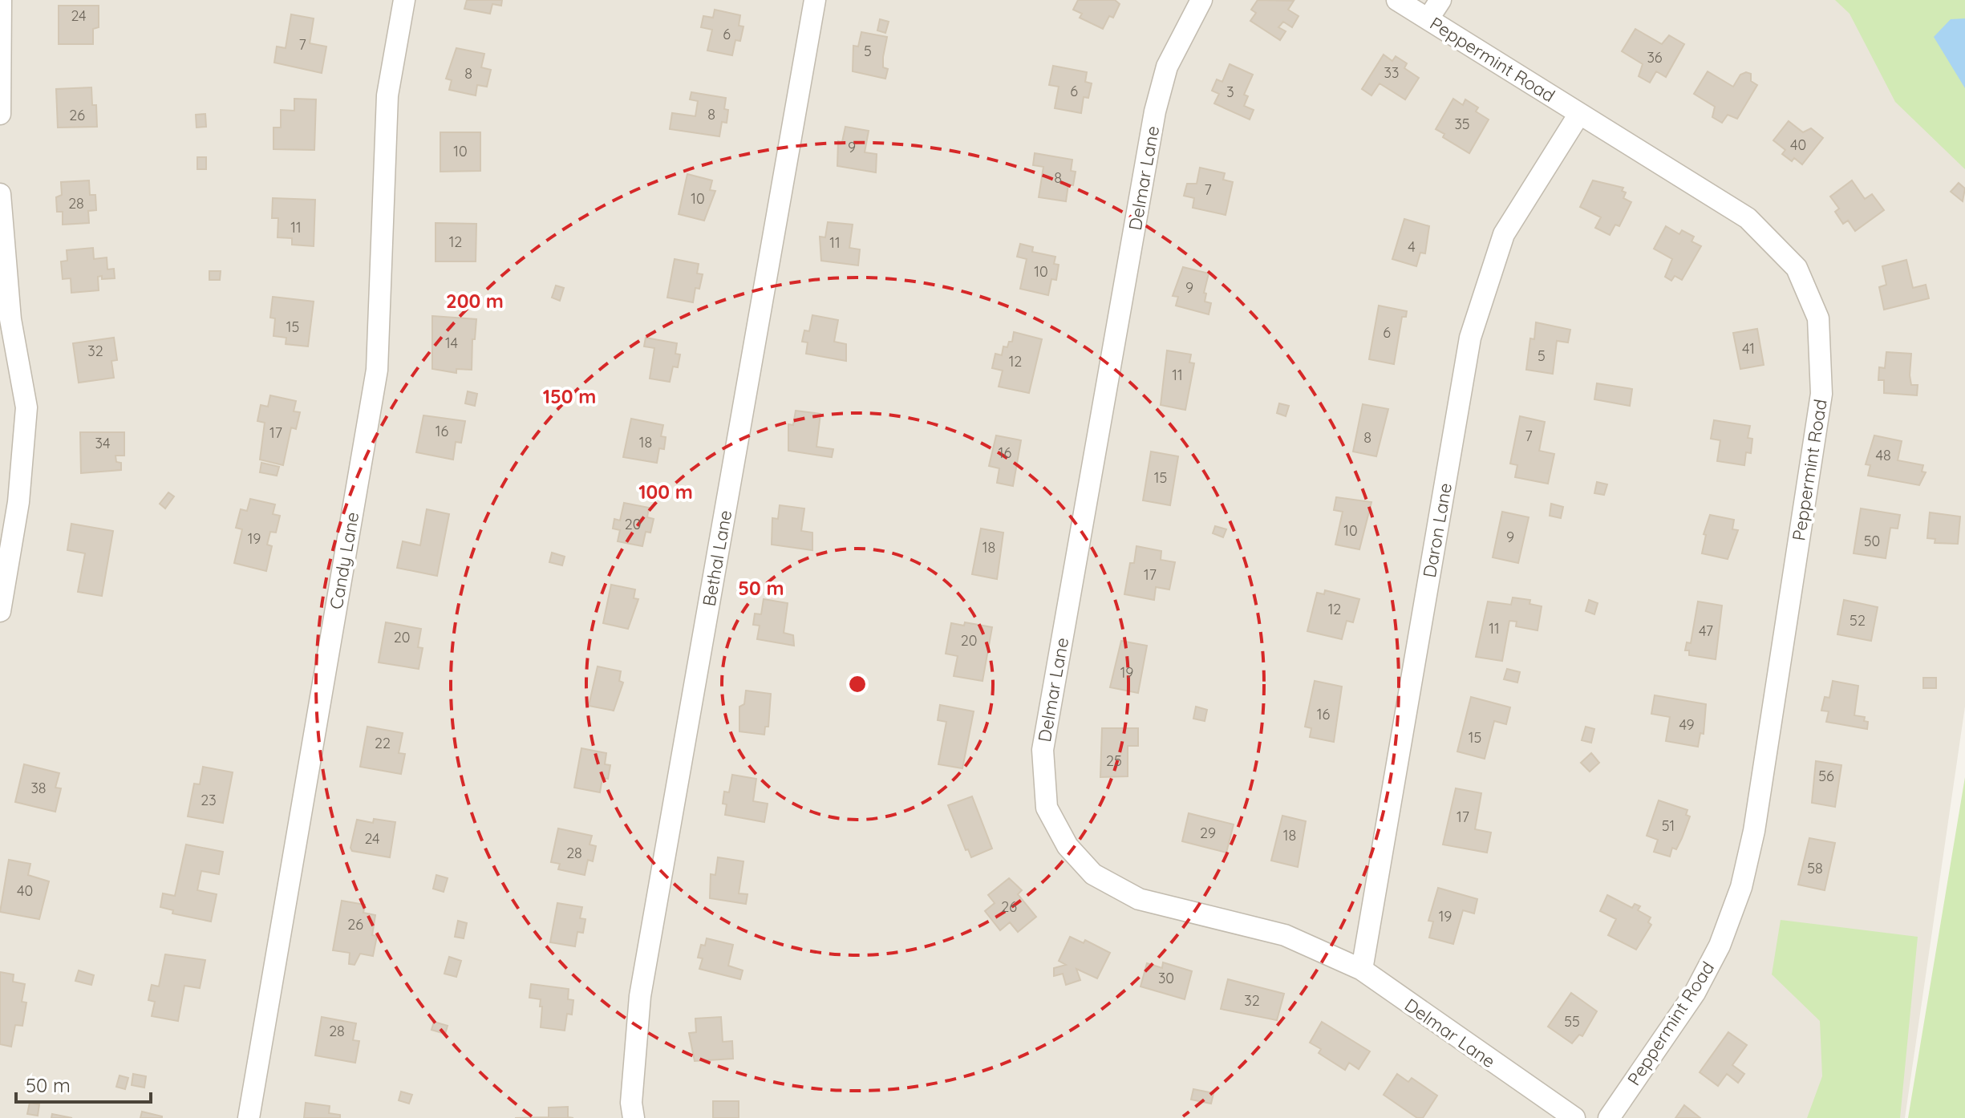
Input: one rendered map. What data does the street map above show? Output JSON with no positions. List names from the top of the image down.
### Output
{
  "streets": {
    "street": [
      "Peppermint Road",
      "Delmar Lane",
      "Daron Lane",
      "Bethal Lane",
      "Candy Lane"
    ]
  },
  "crossings": [
    ["Peppermint Road", "Daron Lane"],
    ["Delmar Lane", "Daron Lane"]
  ],
  "house_numbers": [
    "24",
    "6",
    "7",
    "5",
    "36",
    "33",
    "8",
    "6",
    "3",
    "8",
    "26",
    "35",
    "40",
    "9",
    "10",
    "8",
    "7",
    "10",
    "28",
    "11",
    "12",
    "11",
    "4",
    "10",
    "9",
    "15",
    "6",
    "14",
    "41",
    "32",
    "5",
    "12",
    "11",
    "16",
    "17",
    "7",
    "8",
    "18",
    "34",
    "16",
    "48",
    "15",
    "20",
    "10",
    "9",
    "19",
    "50",
    "18",
    "17",
    "12",
    "52",
    "11",
    "47",
    "20",
    "20",
    "19",
    "16",
    "49",
    "15",
    "22",
    "25",
    "56",
    "38",
    "23",
    "17",
    "51",
    "29",
    "18",
    "24",
    "28",
    "58",
    "40",
    "26",
    "19",
    "26",
    "30",
    "32",
    "55",
    "28"
  ],
  "scale_bar": "50 m",
  "rings": [
    "200 m",
    "150 m",
    "100 m",
    "50 m"
  ]
}
